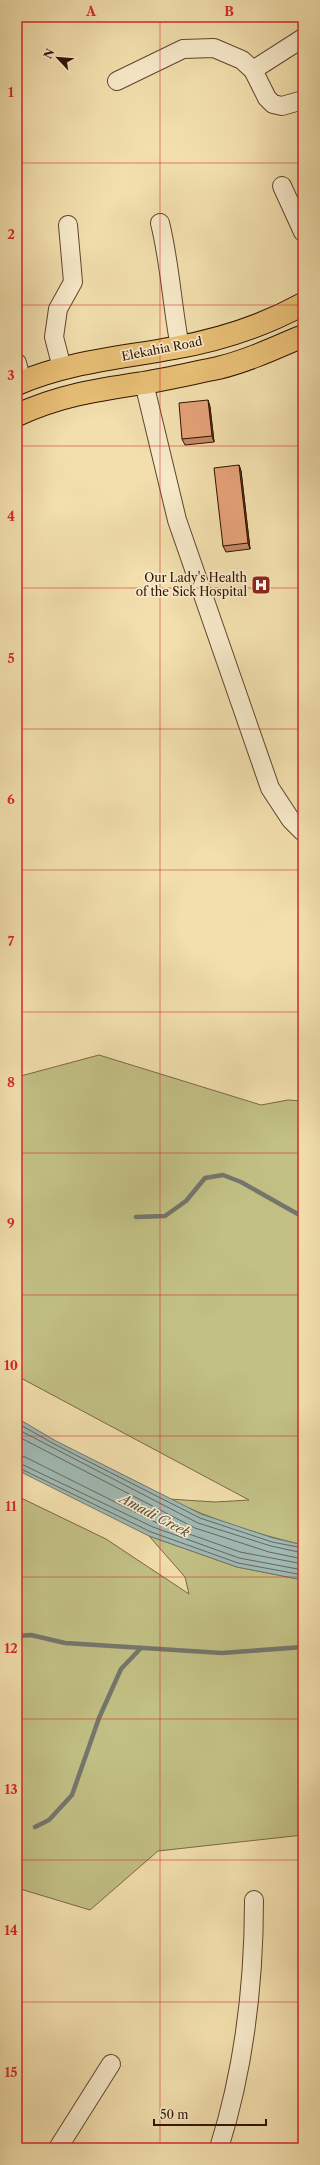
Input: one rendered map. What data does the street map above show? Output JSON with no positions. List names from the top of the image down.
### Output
{
  "streets": {
    "main road": ["Elekahia Road"]
  },
  "water": ["Amadi Creek"],
  "places": {
    "hospital": ["Our Lady's Health of the Sick Hospital"]
  },
  "scale_bar": "50 m",
  "north": "top left",
  "grid": {
    "columns": ["A", "B"],
    "rows": [
      "1",
      "2",
      "3",
      "4",
      "5",
      "6",
      "7",
      "8",
      "9",
      "10",
      "11",
      "12",
      "13",
      "14",
      "15"
    ]
  }
}
